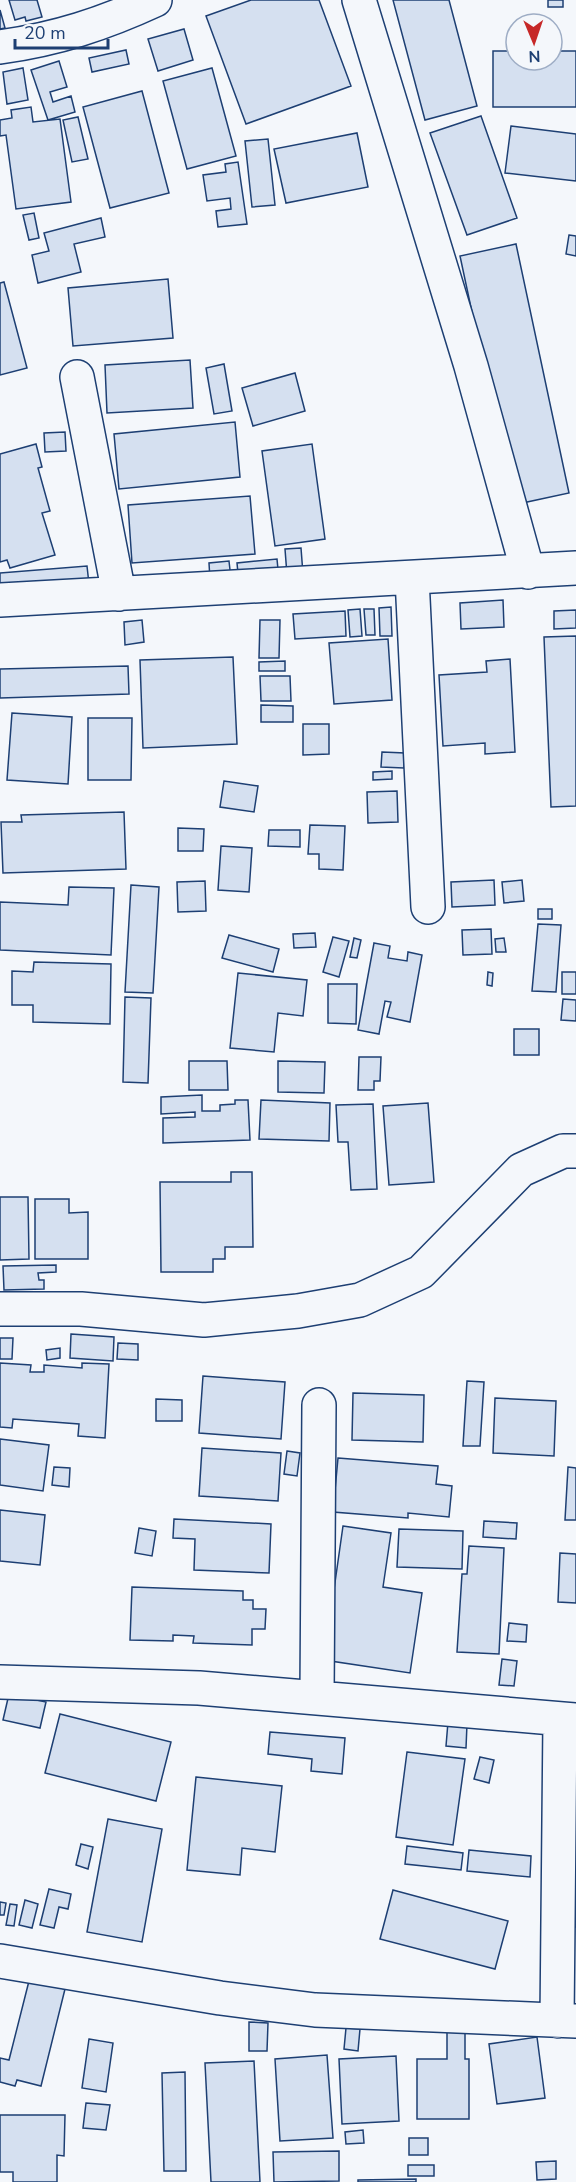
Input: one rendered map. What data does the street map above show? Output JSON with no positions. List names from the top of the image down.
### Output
{
  "scale_bar": "20 m",
  "north": "bottom"
}
